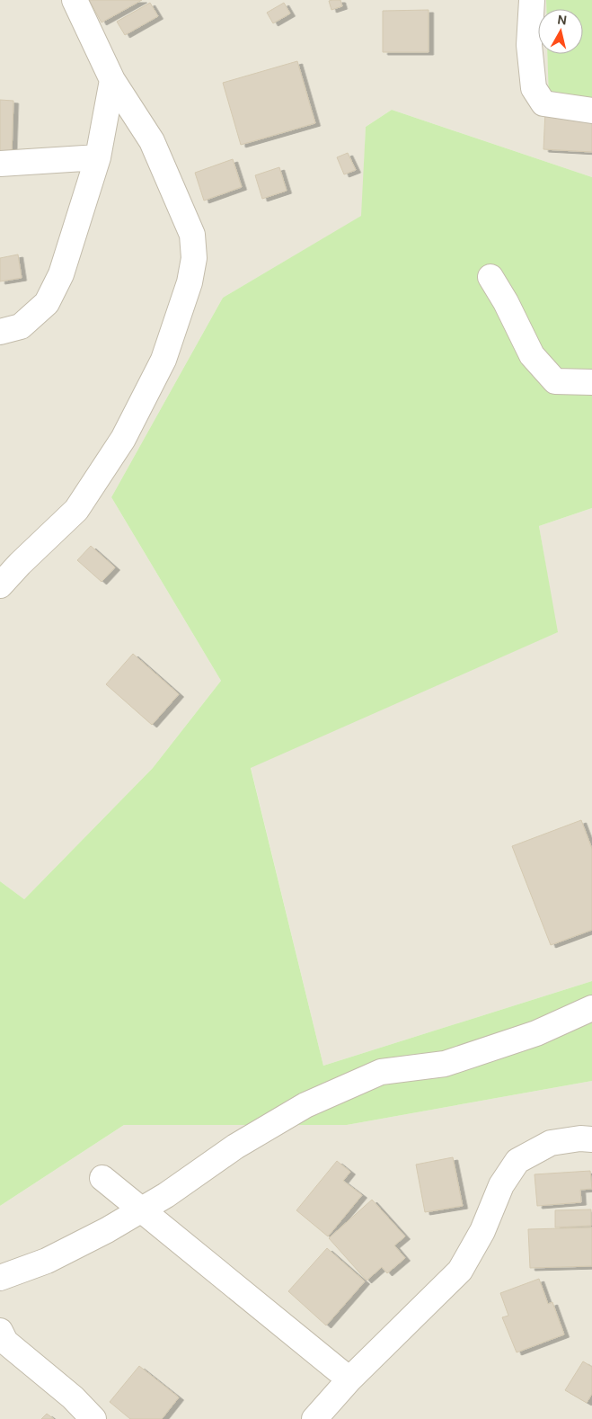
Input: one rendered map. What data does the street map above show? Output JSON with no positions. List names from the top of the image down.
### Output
{
  "north": "top"
}
